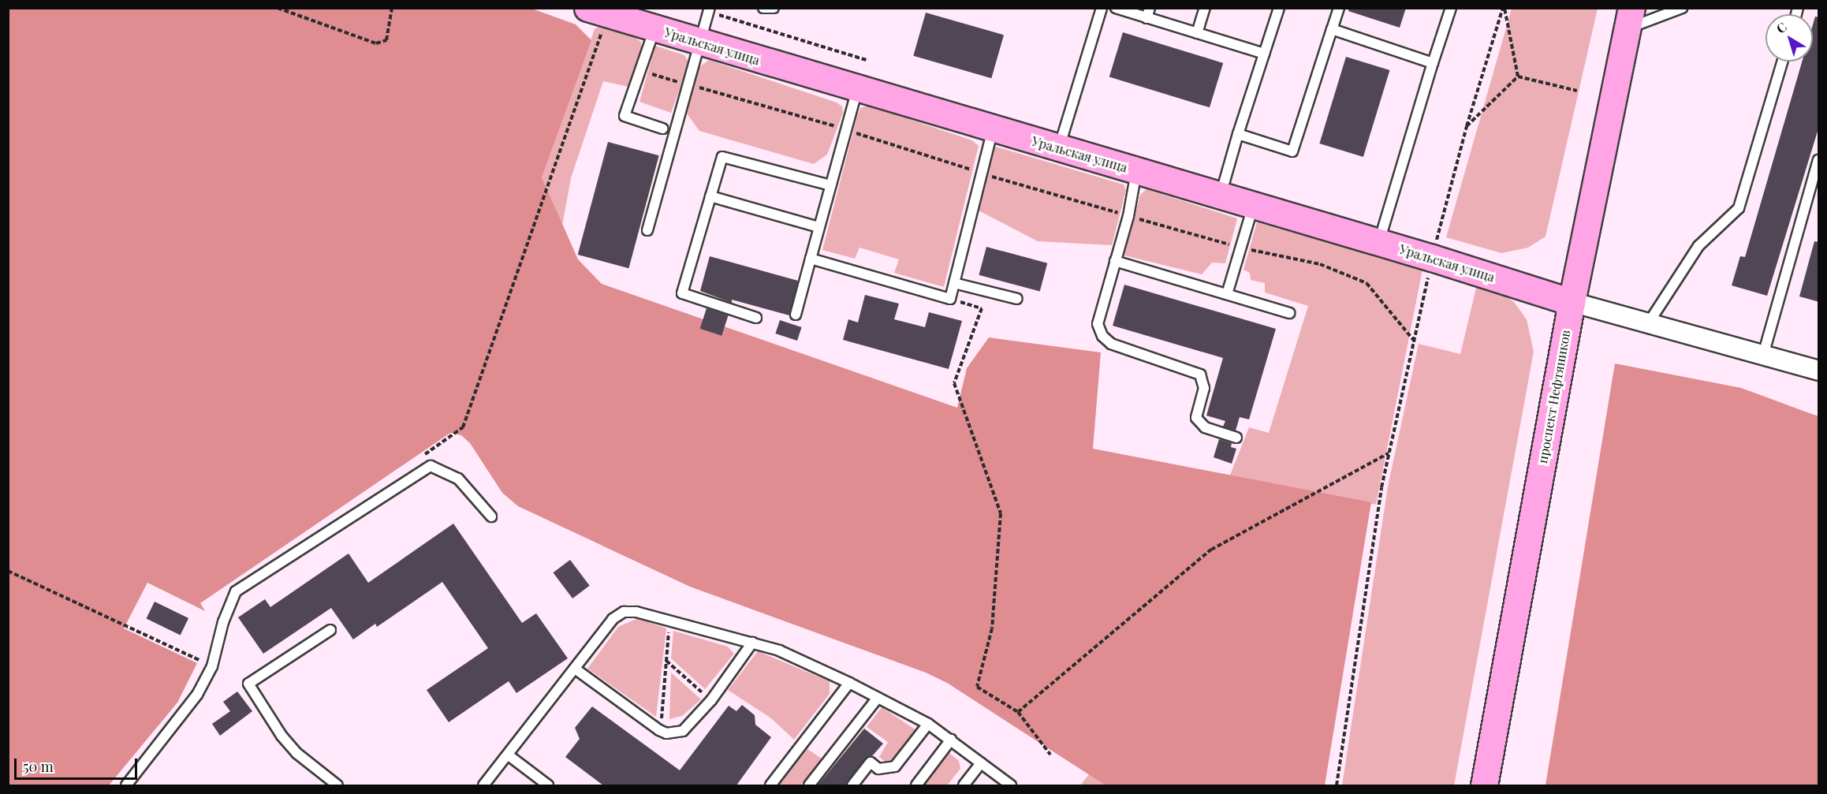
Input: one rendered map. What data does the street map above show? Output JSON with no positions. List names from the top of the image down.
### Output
{
  "streets": {
    "street": ["Уральская улица", "проспект Нефтяников"]
  },
  "crossings": [
    ["Уральская улица", "проспект Нефтяников"]
  ],
  "scale_bar": "50 m",
  "north": "top left"
}
